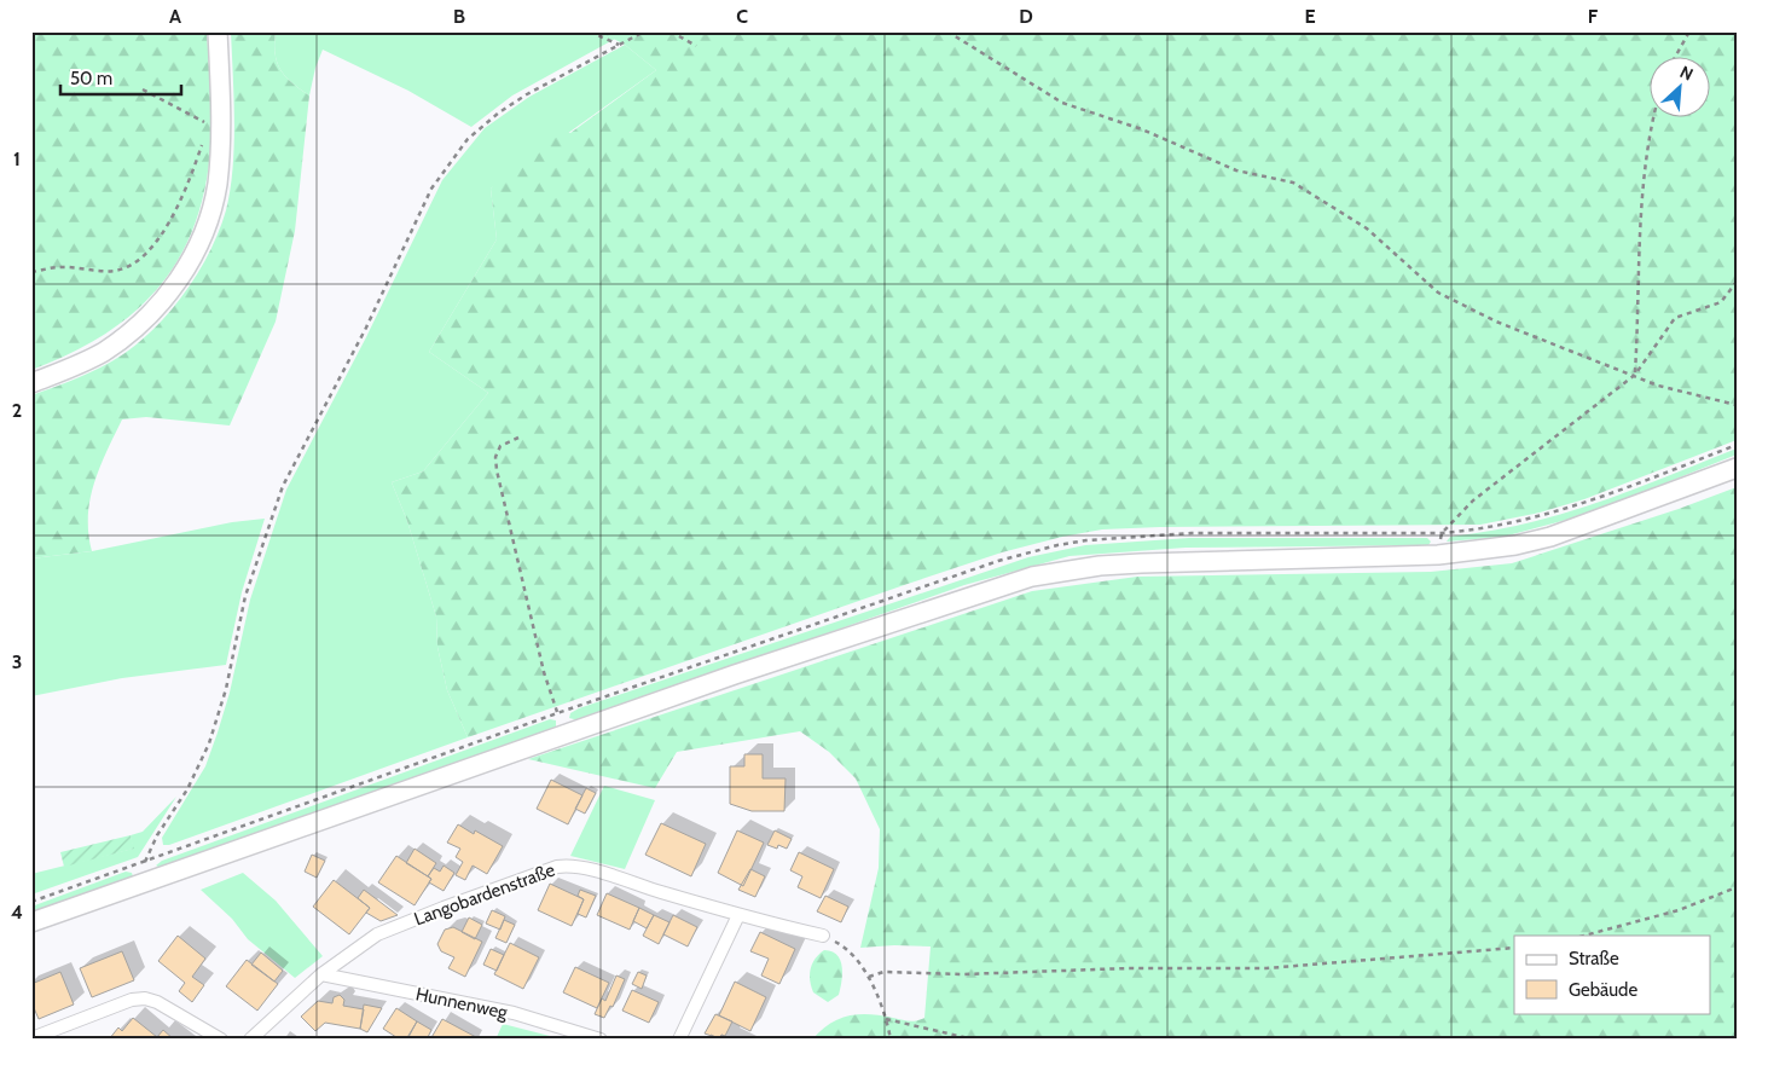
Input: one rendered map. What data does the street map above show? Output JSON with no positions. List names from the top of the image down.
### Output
{
  "streets": {
    "street": ["Langobardenstraße", "Hunnenweg"]
  },
  "crossings": [
    ["Langobardenstraße", "Hunnenweg"]
  ],
  "legend": ["Straße", "Gebäude"],
  "scale_bar": "50 m",
  "north": "top right",
  "grid": {
    "columns": [
      "A",
      "B",
      "C",
      "D",
      "E",
      "F"
    ],
    "rows": [
      "1",
      "2",
      "3",
      "4"
    ]
  }
}
